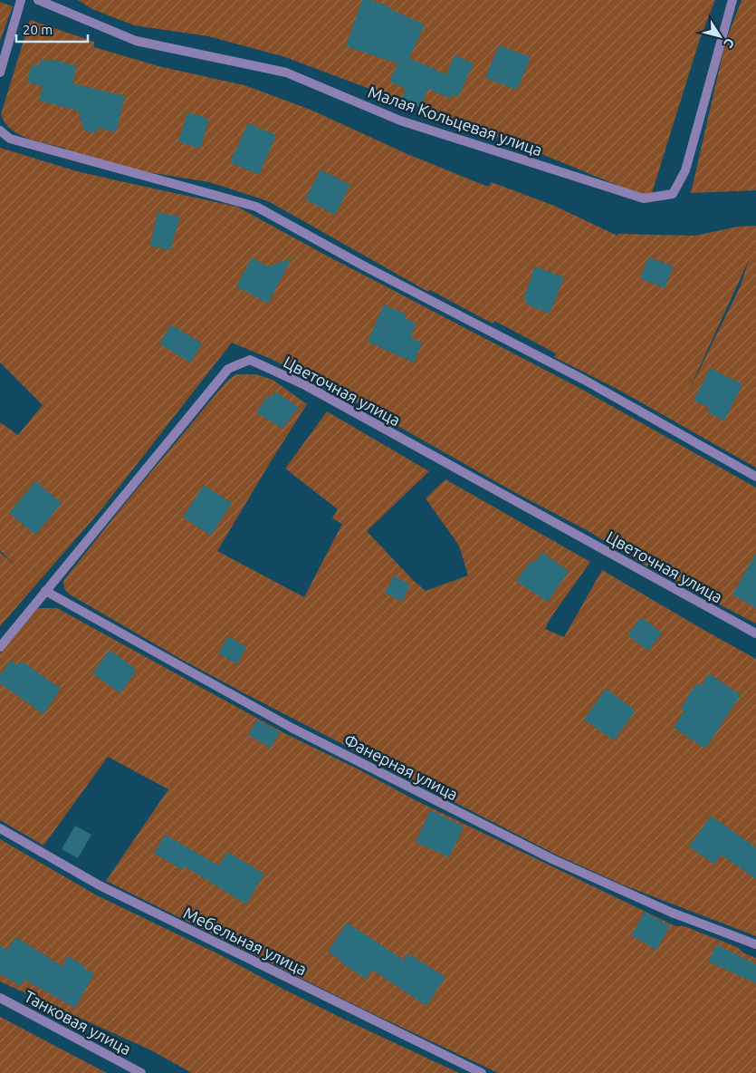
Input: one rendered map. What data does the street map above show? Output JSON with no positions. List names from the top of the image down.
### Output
{
  "streets": {
    "street": [
      "Малая Кольцевая улица",
      "Цветочная улица",
      "Фанерная улица",
      "Мебельная улица",
      "Танковая улица"
    ]
  },
  "crossings": [
    ["Цветочная улица", "Фанерная улица"]
  ],
  "scale_bar": "20 m",
  "north": "bottom right"
}
